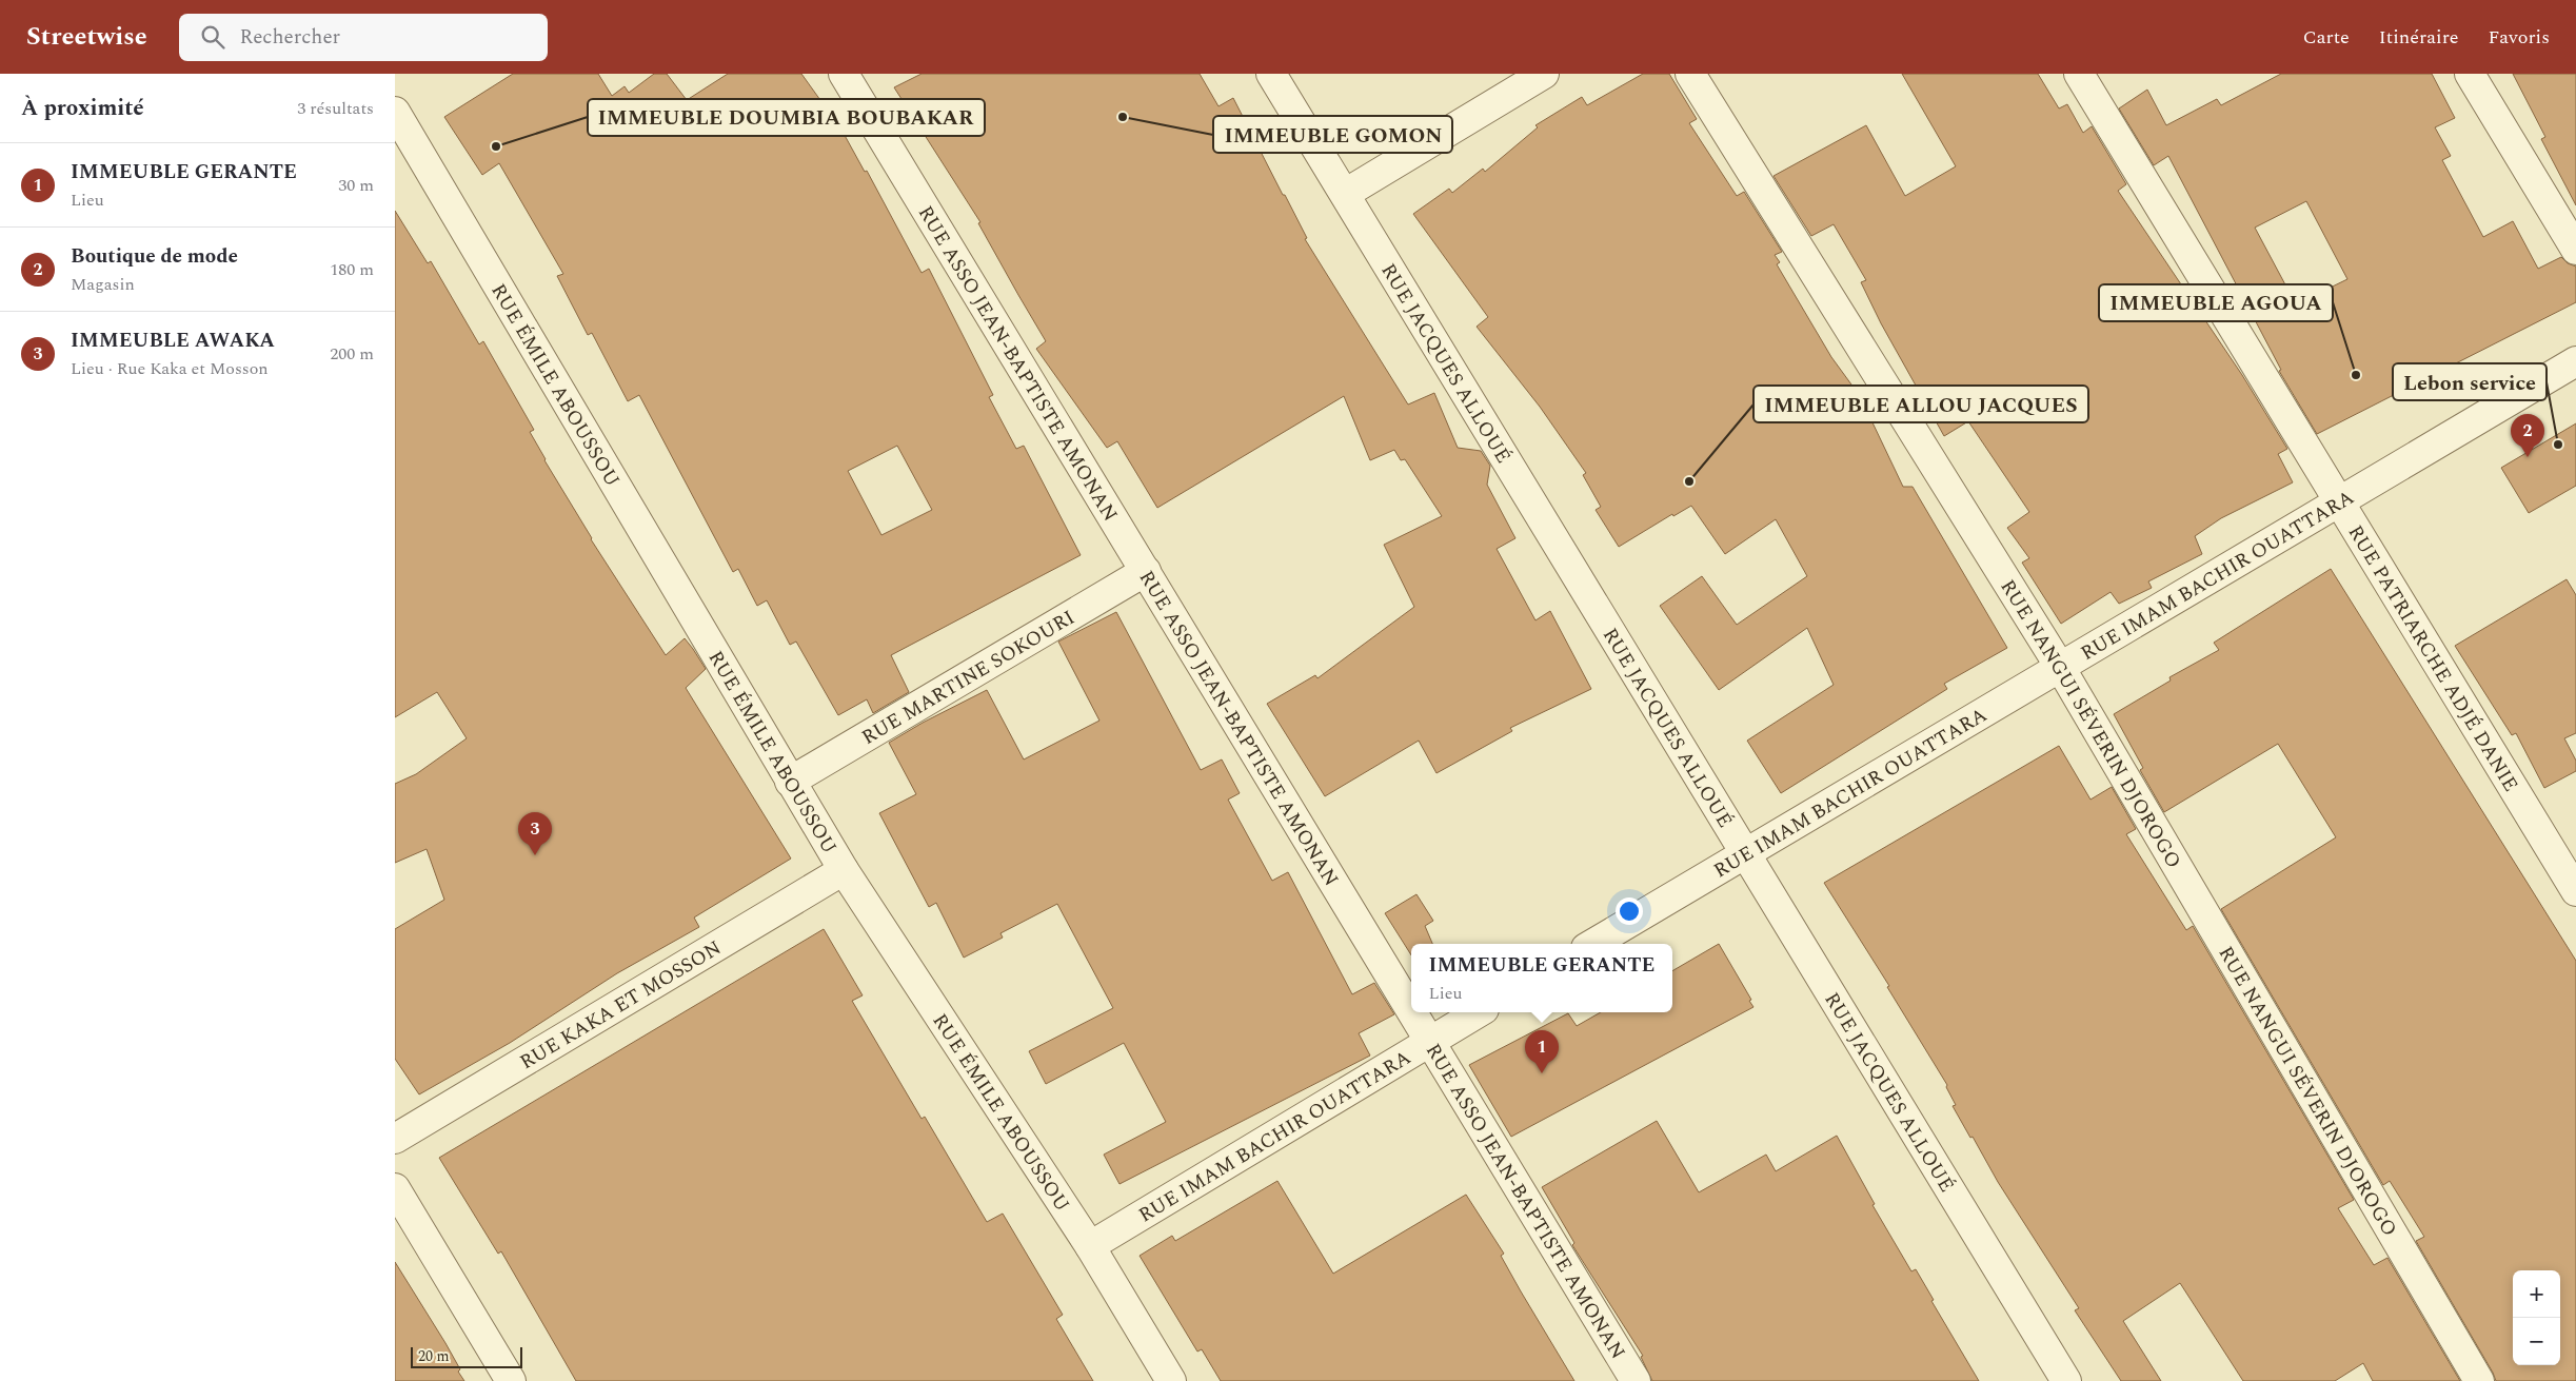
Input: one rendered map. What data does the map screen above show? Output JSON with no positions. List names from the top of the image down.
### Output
{
  "streets": {
    "street": [
      "RUE ASSO JEAN-BAPTISTE AMONAN",
      "RUE JACQUES ALLOUÉ",
      "RUE ÉMILE ABOUSSOU",
      "RUE IMAM BACHIR OUATTARA",
      "RUE PATRIARCHE ADJÉ DANIE",
      "RUE MARTINE SOKOURI",
      "RUE NANGUI SÉVERIN DJOROGO",
      "RUE KAKA ET MOSSON"
    ]
  },
  "crossings": [
    ["RUE ASSO JEAN-BAPTISTE AMONAN", "RUE IMAM BACHIR OUATTARA"],
    ["RUE ASSO JEAN-BAPTISTE AMONAN", "RUE MARTINE SOKOURI"],
    ["RUE JACQUES ALLOUÉ", "RUE IMAM BACHIR OUATTARA"],
    ["RUE ÉMILE ABOUSSOU", "RUE IMAM BACHIR OUATTARA"],
    ["RUE ÉMILE ABOUSSOU", "RUE MARTINE SOKOURI"],
    ["RUE ÉMILE ABOUSSOU", "RUE KAKA ET MOSSON"],
    ["RUE IMAM BACHIR OUATTARA", "RUE PATRIARCHE ADJÉ DANIE"],
    ["RUE IMAM BACHIR OUATTARA", "RUE NANGUI SÉVERIN DJOROGO"]
  ],
  "places": [
    "IMMEUBLE GOMON",
    "IMMEUBLE DOUMBIA BOUBAKAR",
    "IMMEUBLE AGOUA",
    "Lebon service",
    "IMMEUBLE ALLOU JACQUES"
  ],
  "scale_bar": "20 m",
  "page": {
    "header": "Streetwise",
    "search": "Rechercher",
    "nav": ["Carte", "Itinéraire", "Favoris"],
    "heading": ["À proximité", "3 résultats"],
    "list": [
      {
        "mark": "1",
        "name": "IMMEUBLE GERANTE",
        "note": "Lieu",
        "value": "30 m"
      },
      {
        "mark": "2",
        "name": "Boutique de mode",
        "note": "Magasin",
        "value": "180 m"
      },
      {
        "mark": "3",
        "name": "IMMEUBLE AWAKA",
        "note": "Lieu · Rue Kaka et Mosson",
        "value": "200 m"
      }
    ],
    "pins": ["2", "3", "1"],
    "popup": ["IMMEUBLE GERANTE", "Lieu"],
    "map_buttons": ["+", "−"],
    "scale": "20 m"
  }
}
